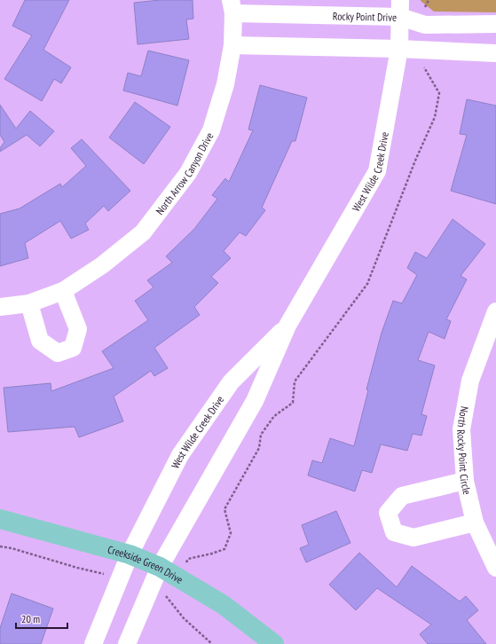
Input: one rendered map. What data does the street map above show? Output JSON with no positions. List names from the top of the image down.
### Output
{
  "streets": {
    "main road": ["Creekside Green Drive"],
    "street": [
      "Rocky Point Drive",
      "West Wilde Creek Drive",
      "North Arrow Canyon Drive",
      "North Rocky Point Circle"
    ]
  },
  "crossings": [
    ["Rocky Point Drive", "West Wilde Creek Drive"],
    ["Rocky Point Drive", "North Arrow Canyon Drive"],
    ["West Wilde Creek Drive", "Creekside Green Drive"]
  ],
  "scale_bar": "20 m"
}
